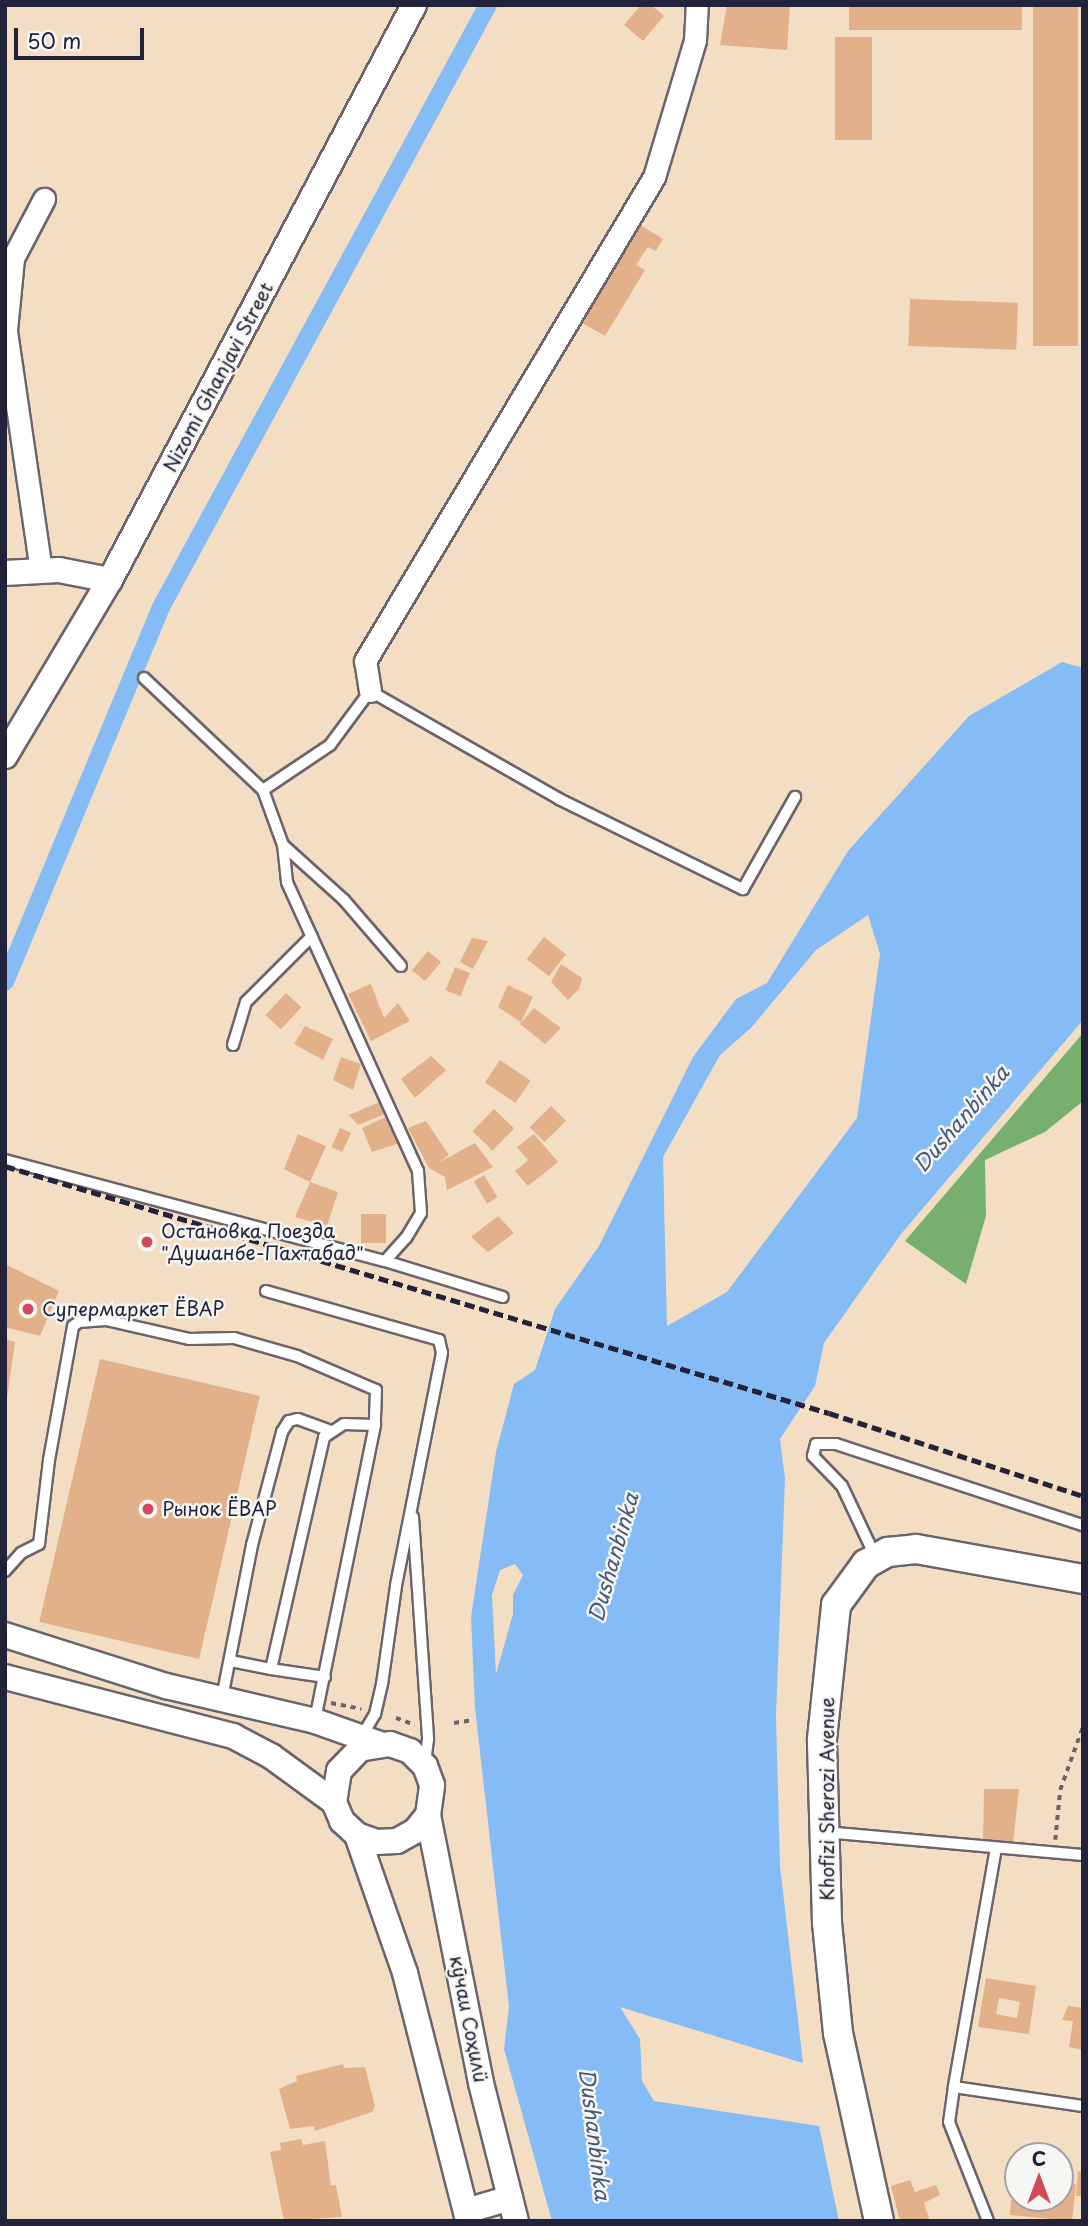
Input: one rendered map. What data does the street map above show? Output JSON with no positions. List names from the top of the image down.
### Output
{
  "streets": {
    "main road": ["Khofizi Sherozi Avenue"],
    "street": ["Nizomi Ghanjavi Street", "кӯчаи Соҳилӣ"]
  },
  "water": ["Dushanbinka"],
  "places": ["Остановка Поезда \"Душанбе-Пахтабад\"", "Супермаркет ЁВАР", "Рынок ЁВАР"],
  "scale_bar": "50 m",
  "north": "top"
}
